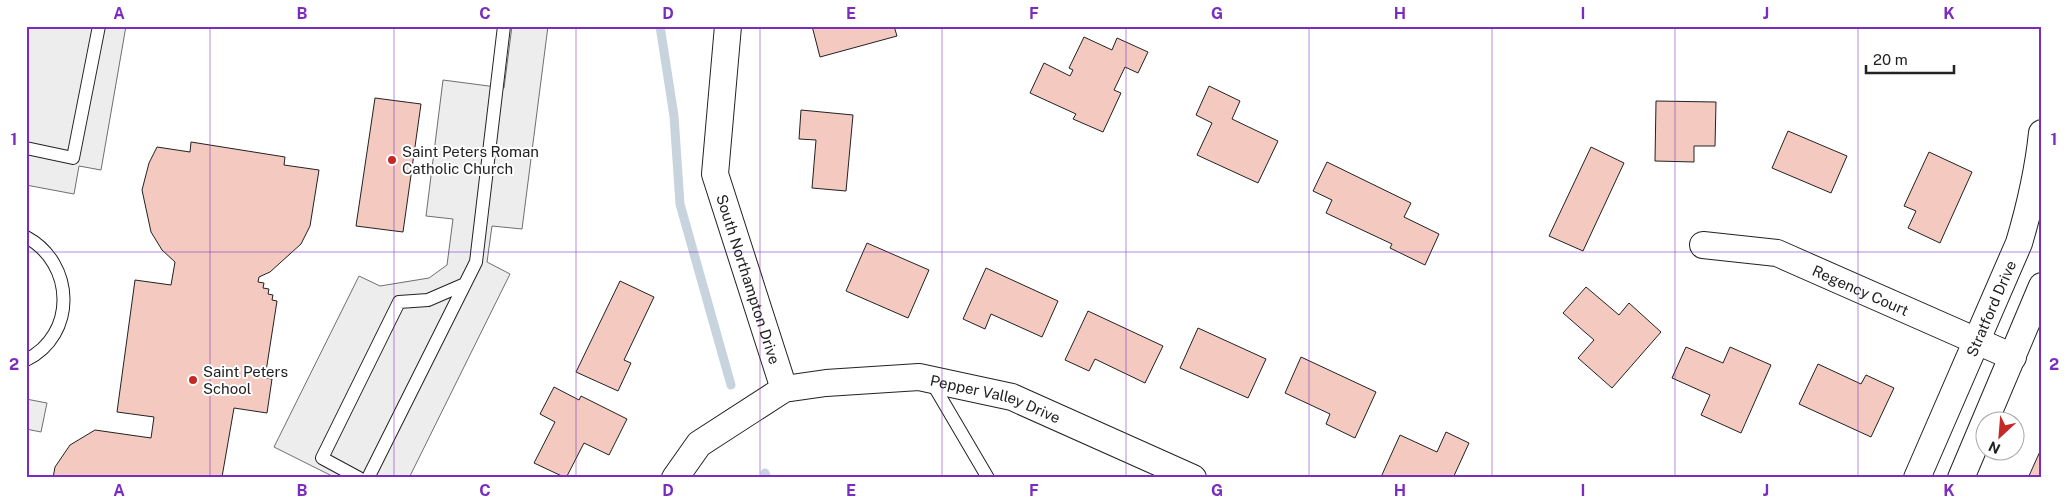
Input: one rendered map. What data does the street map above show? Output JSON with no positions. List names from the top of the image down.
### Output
{
  "streets": {
    "street": [
      "South Northampton Drive",
      "Regency Court",
      "Stratford Drive",
      "Pepper Valley Drive"
    ]
  },
  "crossings": [
    ["South Northampton Drive", "Pepper Valley Drive"],
    ["Regency Court", "Stratford Drive"]
  ],
  "places": ["Saint Peters Roman Catholic Church", "Saint Peters School"],
  "scale_bar": "20 m",
  "north": "bottom left",
  "grid": {
    "columns": [
      "A",
      "B",
      "C",
      "D",
      "E",
      "F",
      "G",
      "H",
      "I",
      "J",
      "K"
    ],
    "rows": ["1", "2"]
  }
}
